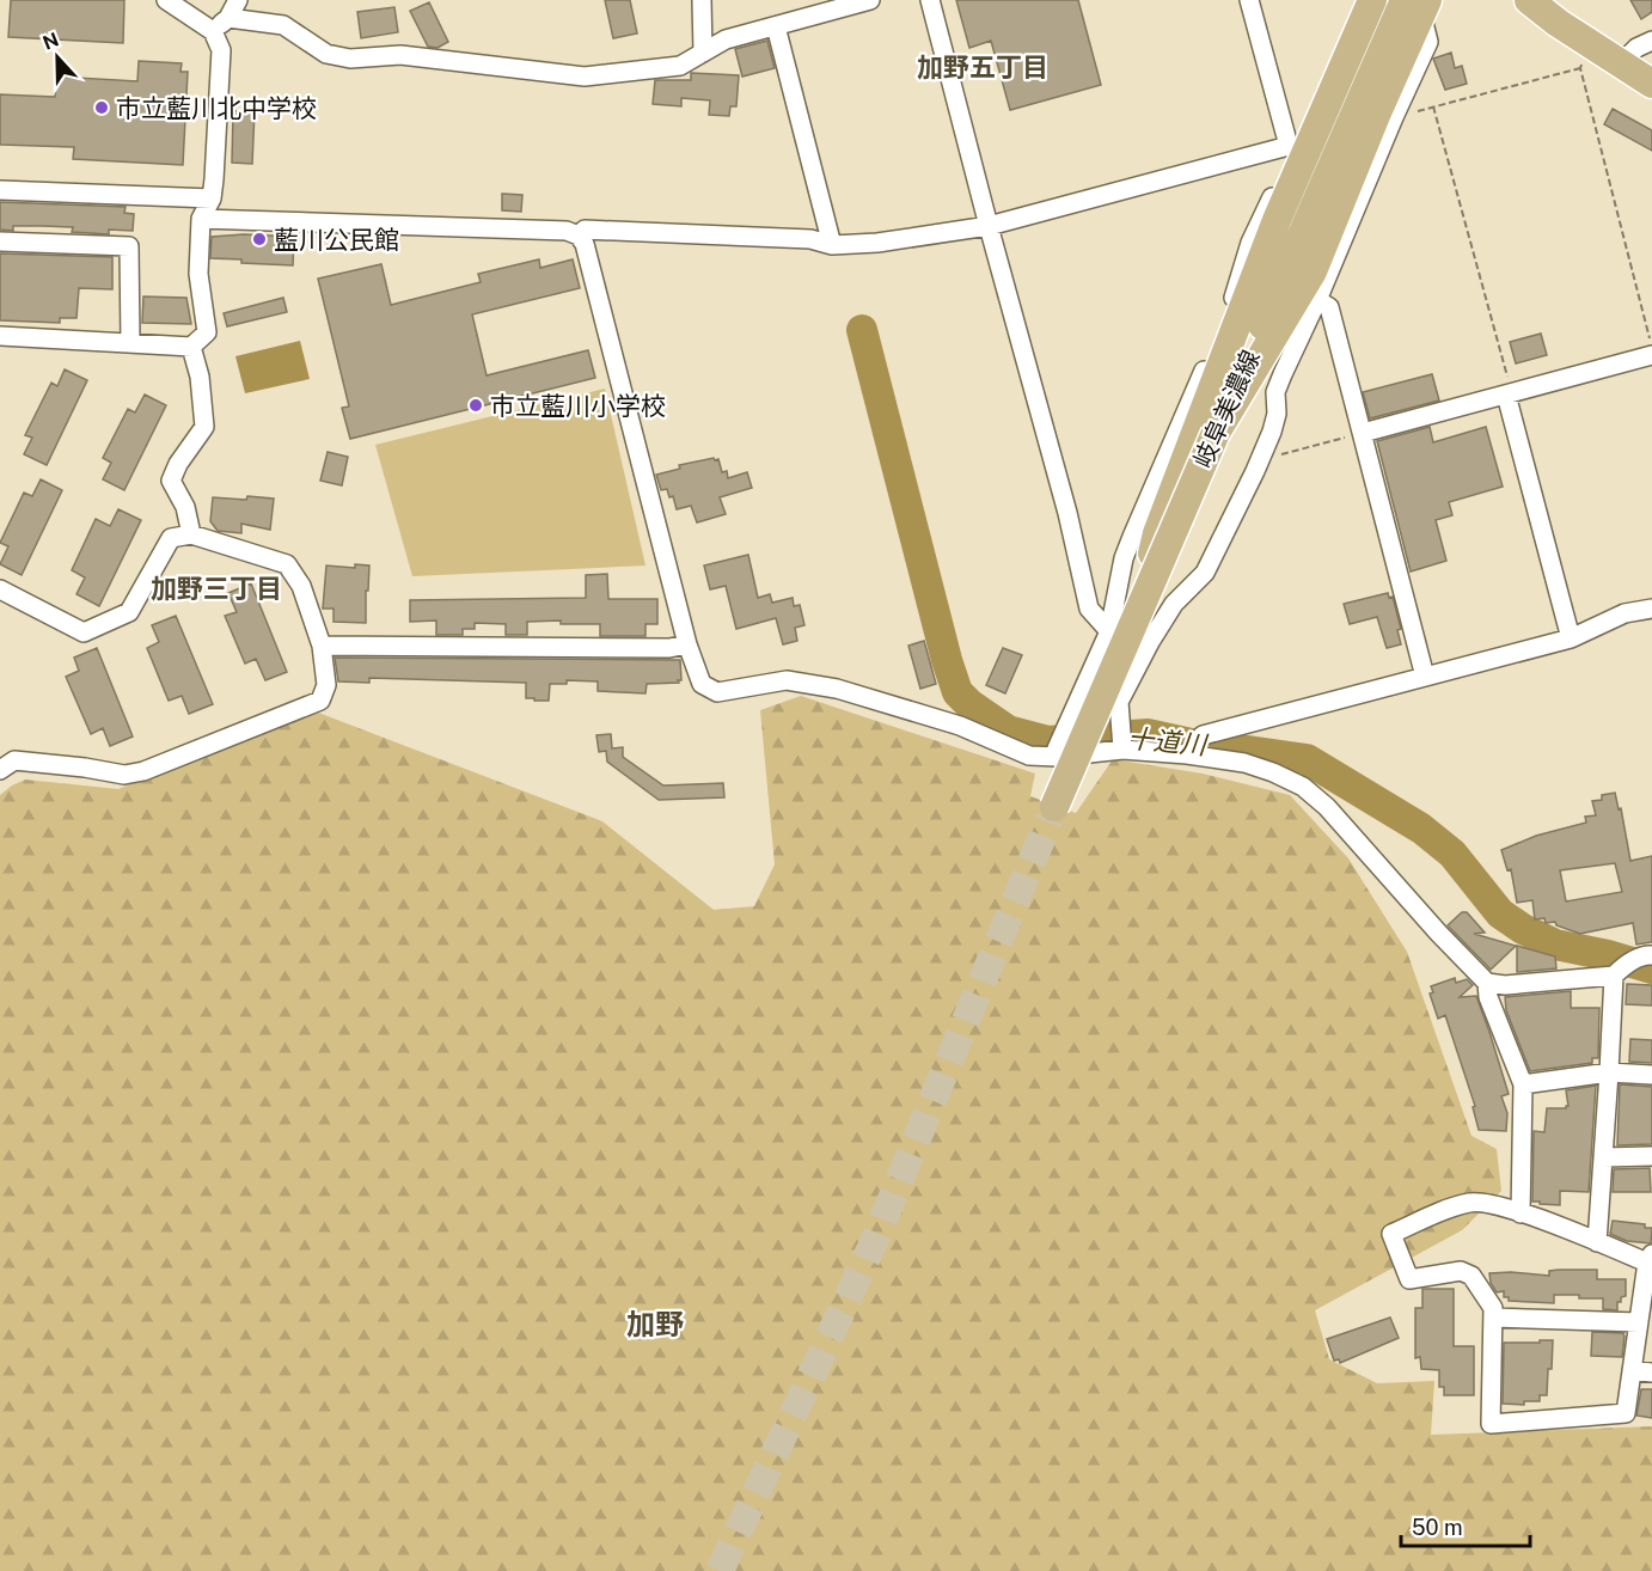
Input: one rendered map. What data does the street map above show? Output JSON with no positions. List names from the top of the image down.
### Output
{
  "streets": {
    "main road": ["岐阜美濃線"]
  },
  "districts": ["加野五丁目", "加野三丁目", "加野"],
  "water": ["十道川"],
  "places": ["市立藍川北中学校", "藍川公民館", "市立藍川小学校"],
  "scale_bar": "50 m",
  "north": "top"
}
